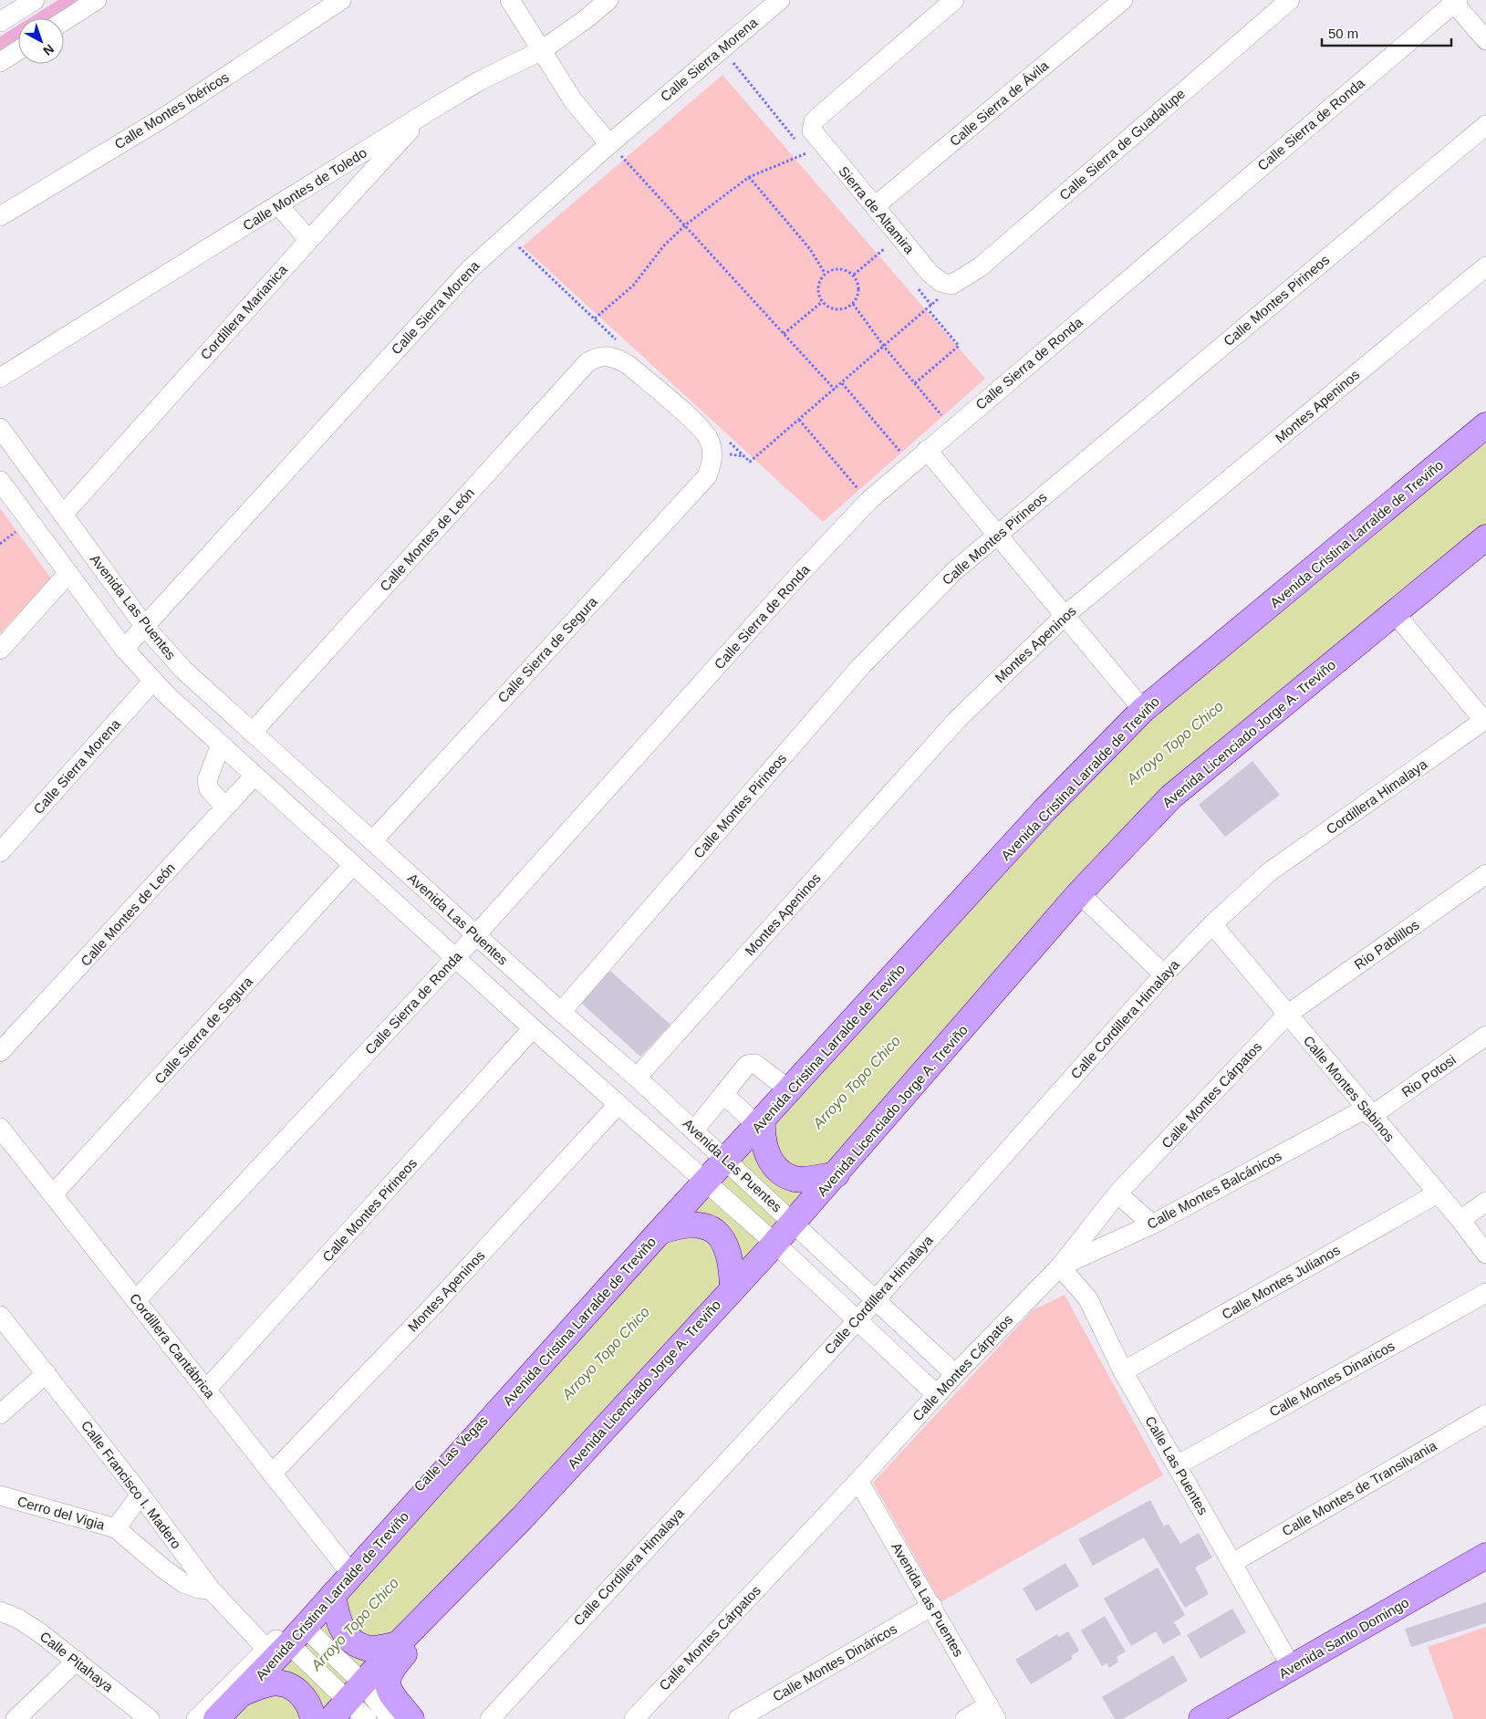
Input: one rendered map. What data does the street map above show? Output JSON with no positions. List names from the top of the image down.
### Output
{
  "streets": {
    "main road": ["Avenida Cristina Larralde de Treviño", "Avenida Licenciado Jorge A. Treviño", "Avenida Santo Domingo"],
    "street": [
      "Calle Sierra Morena",
      "Calle Sierra de Ávila",
      "Calle Montes Ibéricos",
      "Calle Sierra de Ronda",
      "Calle Sierra de Guadalupe",
      "Calle Montes de Toledo",
      "Sierra de Altamira",
      "Calle Montes Pirineos",
      "Cordillera Marianica",
      "Montes Apeninos",
      "Calle Montes de León",
      "Avenida Las Puentes",
      "Calle Sierra de Segura",
      "Cordillera Himalaya",
      "Rio Pablillos",
      "Calle Cordillera Himalaya",
      "Rio Potosi",
      "Calle Montes Sabinos",
      "Calle Montes Cárpatos",
      "Calle Montes Balcánicos",
      "Calle Montes Julianos",
      "Cordillera Cantábrica",
      "Calle Montes Dinaricos",
      "Calle Las Vegas",
      "Calle Las Puentes",
      "Calle Francisco I. Madero",
      "Calle Montes de Transilvania",
      "Cerro del Vigia",
      "Calle Pitahaya",
      "Calle Montes Dináricos"
    ]
  },
  "crossings": [
    ["Calle Sierra Morena", "Avenida Las Puentes"],
    ["Calle Sierra de Ávila", "Sierra de Altamira"],
    ["Calle Sierra de Ronda", "Avenida Las Puentes"],
    ["Calle Sierra de Ronda", "Cordillera Cantábrica"],
    ["Calle Sierra de Guadalupe", "Sierra de Altamira"],
    ["Calle Montes de Toledo", "Cordillera Marianica"],
    ["Calle Montes Pirineos", "Avenida Las Puentes"],
    ["Calle Montes Pirineos", "Cordillera Cantábrica"],
    ["Cordillera Marianica", "Avenida Las Puentes"],
    ["Montes Apeninos", "Avenida Las Puentes"],
    ["Montes Apeninos", "Cordillera Cantábrica"],
    ["Avenida Cristina Larralde de Treviño", "Avenida Las Puentes"],
    ["Avenida Cristina Larralde de Treviño", "Calle Las Vegas"],
    ["Avenida Cristina Larralde de Treviño", "Calle Francisco I. Madero"],
    ["Calle Montes de León", "Avenida Las Puentes"],
    ["Avenida Las Puentes", "Calle Sierra de Segura"],
    ["Avenida Las Puentes", "Avenida Licenciado Jorge A. Treviño"],
    ["Avenida Las Puentes", "Calle Cordillera Himalaya"],
    ["Avenida Las Puentes", "Calle Montes Cárpatos"],
    ["Avenida Las Puentes", "Calle Montes Dináricos"],
    ["Calle Sierra de Segura", "Cordillera Cantábrica"],
    ["Avenida Licenciado Jorge A. Treviño", "Calle Francisco I. Madero"],
    ["Cordillera Himalaya", "Calle Cordillera Himalaya"],
    ["Rio Pablillos", "Calle Montes Sabinos"],
    ["Rio Pablillos", "Calle Montes Cárpatos"],
    ["Calle Cordillera Himalaya", "Calle Montes Sabinos"],
    ["Rio Potosi", "Calle Montes Sabinos"],
    ["Rio Potosi", "Calle Montes Balcánicos"],
    ["Calle Montes Sabinos", "Calle Montes Cárpatos"],
    ["Calle Montes Sabinos", "Calle Montes Balcánicos"],
    ["Calle Montes Sabinos", "Calle Montes Julianos"],
    ["Calle Montes Cárpatos", "Calle Montes Balcánicos"],
    ["Calle Montes Cárpatos", "Calle Las Puentes"],
    ["Calle Montes Balcánicos", "Calle Las Puentes"],
    ["Calle Montes Julianos", "Calle Las Puentes"],
    ["Cordillera Cantábrica", "Calle Las Vegas"],
    ["Calle Montes Dinaricos", "Calle Las Puentes"],
    ["Calle Las Vegas", "Calle Francisco I. Madero"],
    ["Calle Las Puentes", "Calle Montes de Transilvania"],
    ["Calle Las Puentes", "Avenida Santo Domingo"],
    ["Calle Francisco I. Madero", "Cerro del Vigia"]
  ],
  "water": ["Arroyo Topo Chico"],
  "scale_bar": "50 m",
  "north": "bottom right"
}
